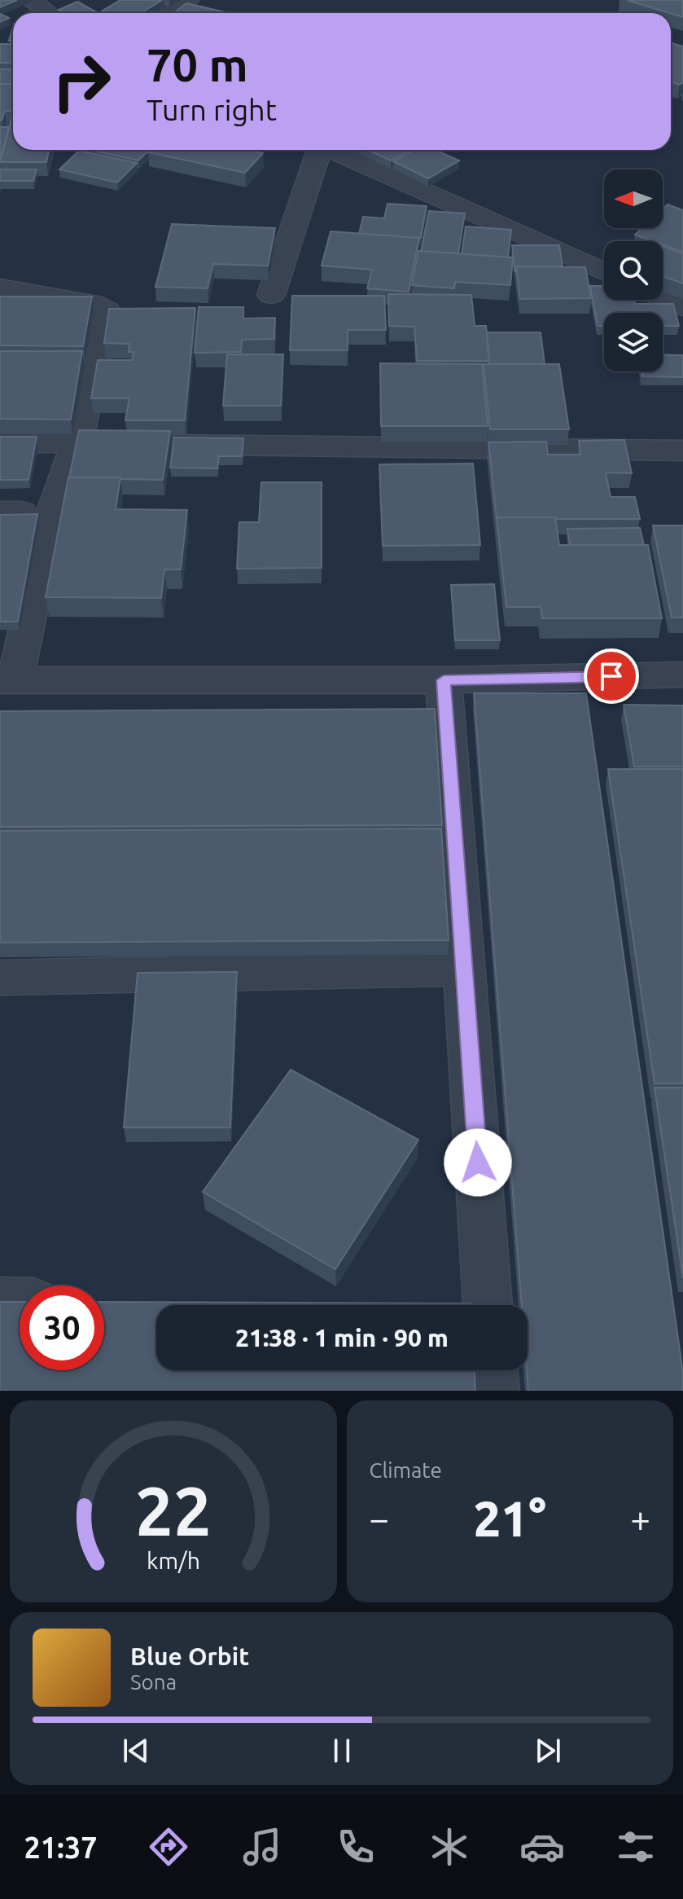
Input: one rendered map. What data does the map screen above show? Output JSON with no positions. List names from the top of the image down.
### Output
{
  "north": "left",
  "page": {
    "turn": ["70 m", "Turn right"],
    "limit": "30",
    "trip": "21:38 · 1 min · 90 m",
    "tile": "Climate",
    "heat": ["−", "21°", "+"],
    "song": ["Blue Orbit", "Sona"],
    "tabs": "21:37",
    "gauge": ["22", "km/h"]
  }
}
